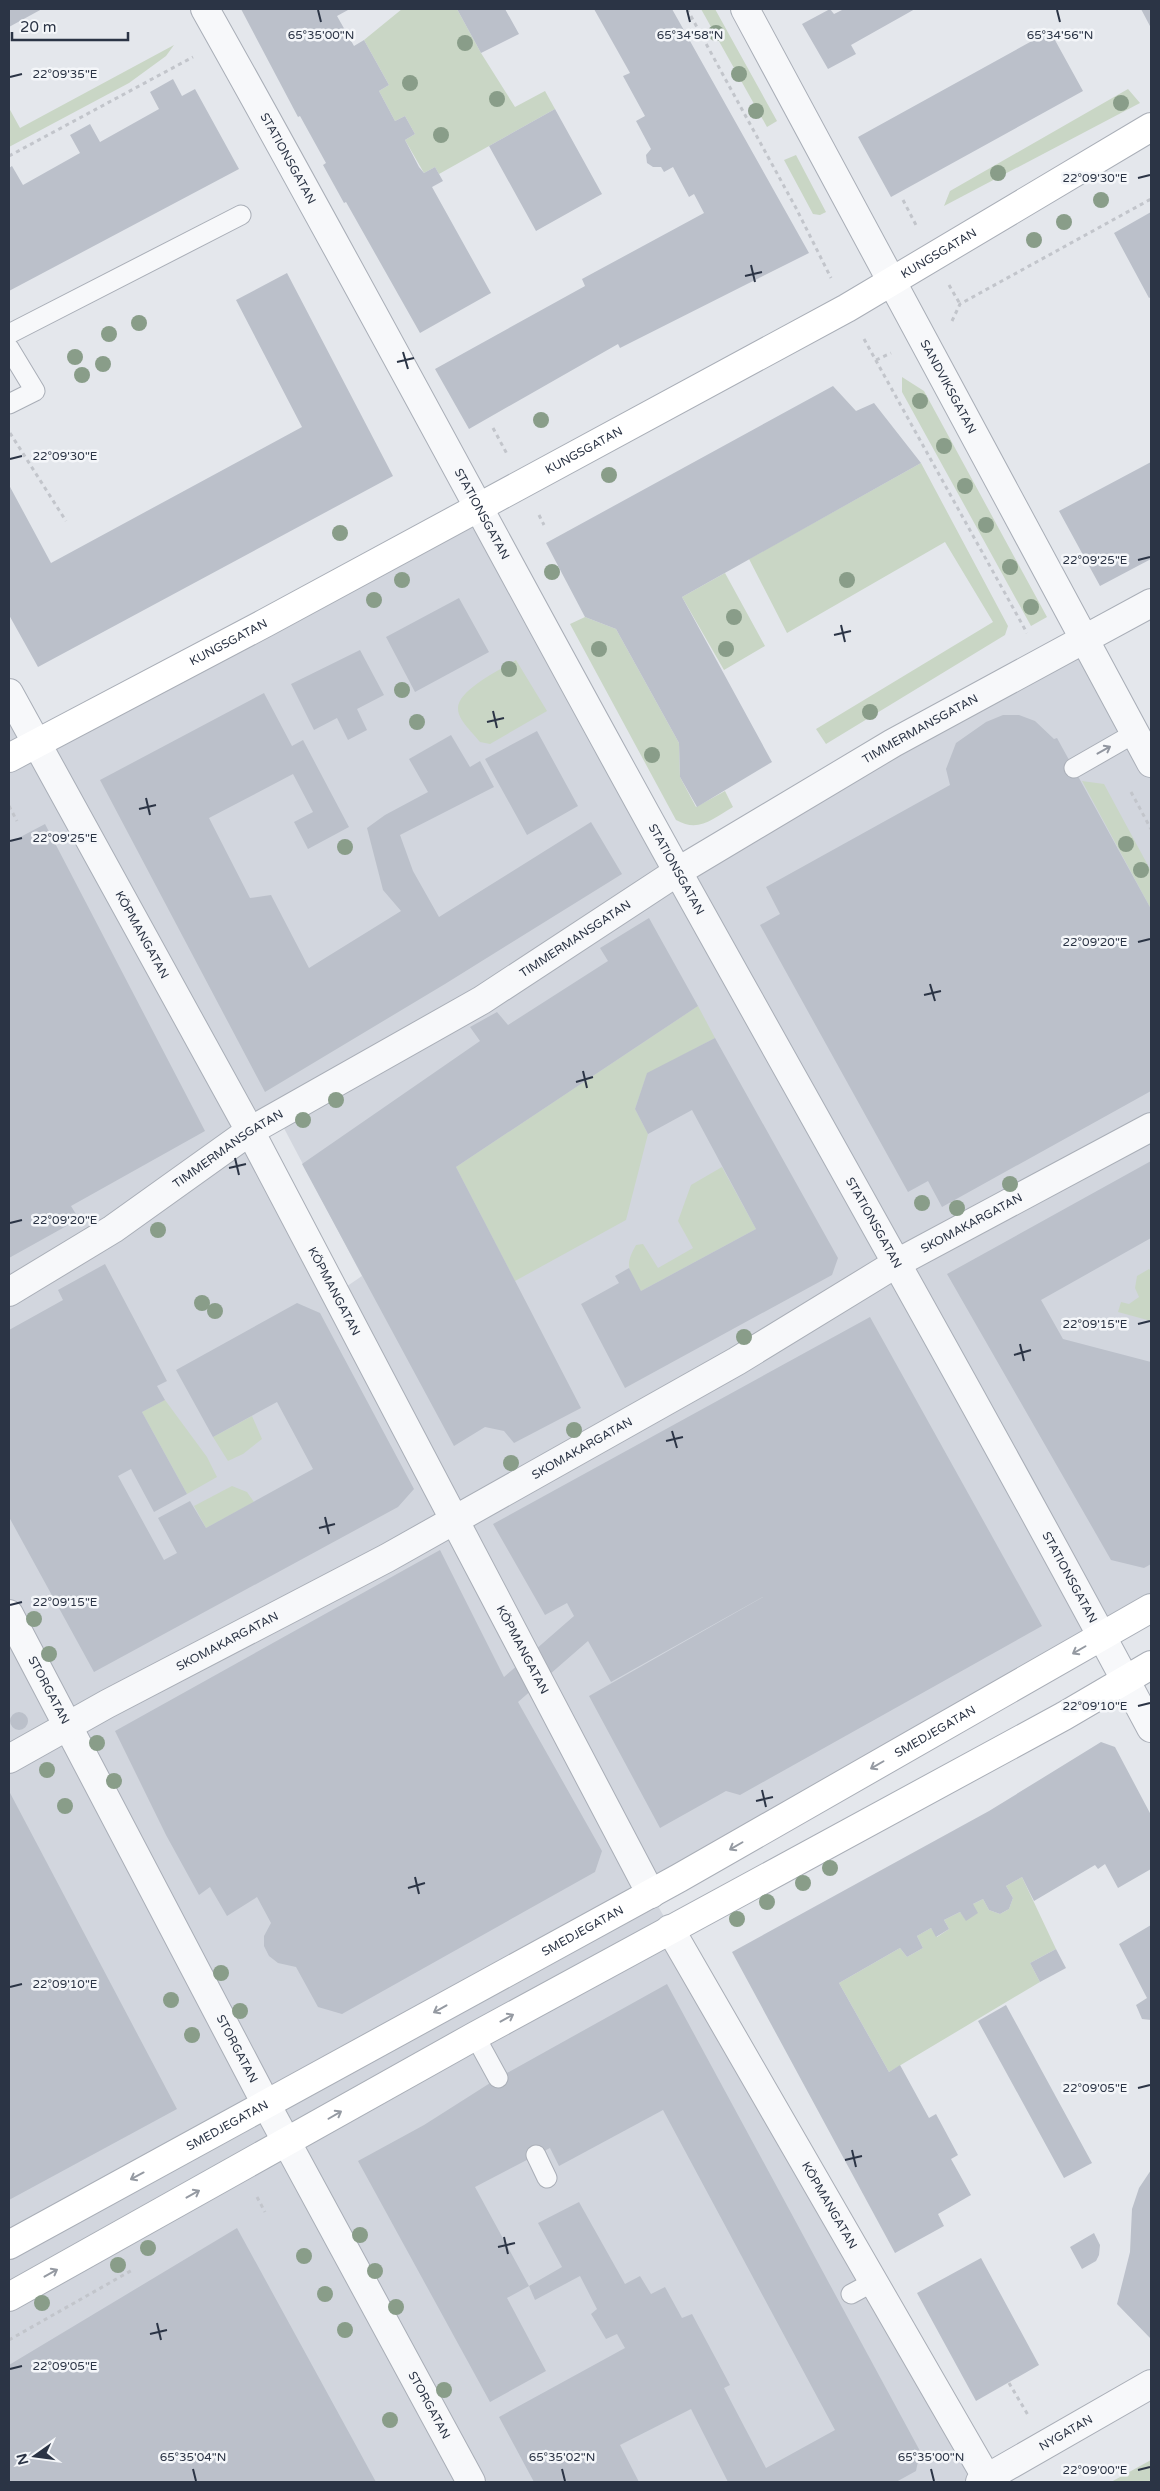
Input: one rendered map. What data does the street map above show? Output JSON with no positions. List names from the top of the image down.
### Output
{
  "streets": {
    "main road": ["KUNGSGATAN", "SMEDJEGATAN"],
    "street": [
      "STATIONSGATAN",
      "SANDVIKSGATAN",
      "TIMMERMANSGATAN",
      "KÖPMANGATAN",
      "SKOMAKARGATAN",
      "STORGATAN",
      "NYGATAN"
    ]
  },
  "crossings": [
    ["STATIONSGATAN", "KUNGSGATAN"],
    ["STATIONSGATAN", "TIMMERMANSGATAN"],
    ["STATIONSGATAN", "SKOMAKARGATAN"],
    ["STATIONSGATAN", "SMEDJEGATAN"],
    ["KUNGSGATAN", "SANDVIKSGATAN"],
    ["KUNGSGATAN", "KÖPMANGATAN"],
    ["SANDVIKSGATAN", "TIMMERMANSGATAN"],
    ["TIMMERMANSGATAN", "KÖPMANGATAN"],
    ["KÖPMANGATAN", "SKOMAKARGATAN"],
    ["KÖPMANGATAN", "SMEDJEGATAN"],
    ["KÖPMANGATAN", "NYGATAN"],
    ["SKOMAKARGATAN", "STORGATAN"],
    ["STORGATAN", "SMEDJEGATAN"]
  ],
  "scale_bar": "20 m",
  "north": "left",
  "coordinates": [
    "65°34'56\"N",
    "65°35'00\"N",
    "65°34'58\"N",
    "22°09'35\"E",
    "22°09'30\"E",
    "22°09'25\"E",
    "22°09'20\"E",
    "22°09'15\"E",
    "22°09'10\"E",
    "22°09'05\"E",
    "65°35'04\"N",
    "65°35'02\"N",
    "22°09'00\"E"
  ]
}
